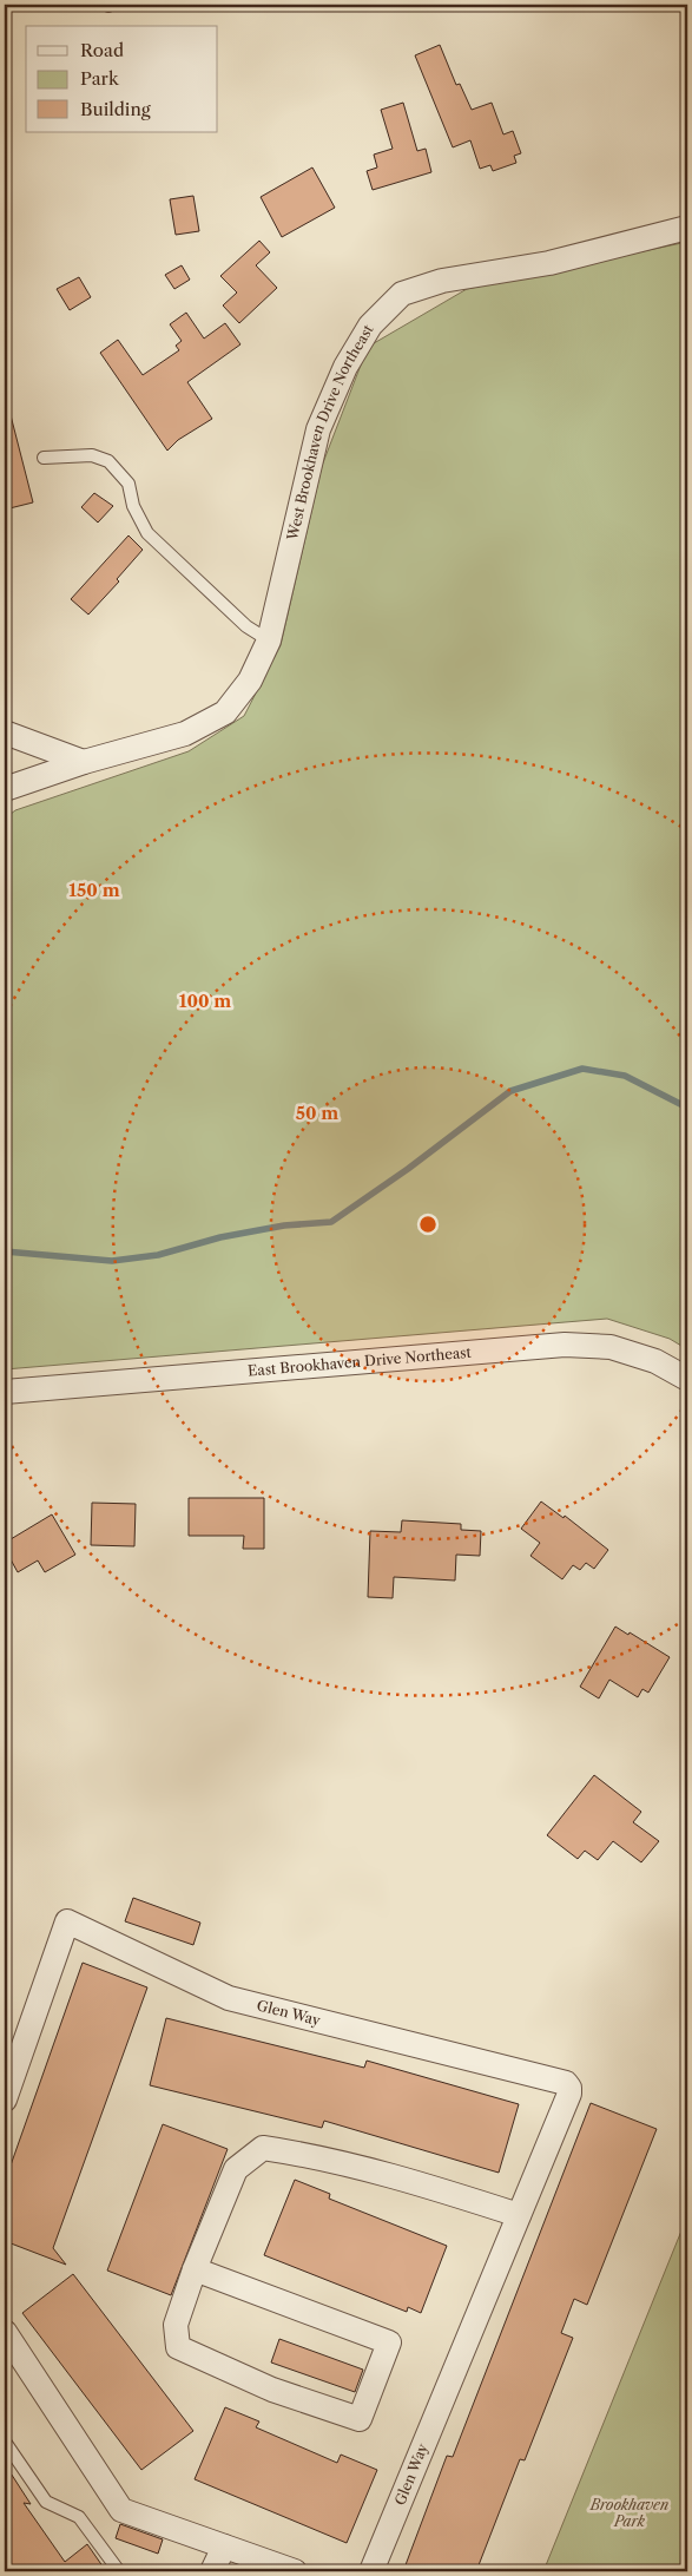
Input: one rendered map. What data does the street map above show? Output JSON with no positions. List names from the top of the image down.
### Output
{
  "streets": {
    "street": ["West Brookhaven Drive Northeast", "East Brookhaven Drive Northeast", "Glen Way"]
  },
  "parks": ["Brookhaven Park"],
  "legend": ["Road", "Park", "Building"],
  "rings": ["150 m", "100 m", "50 m"]
}
